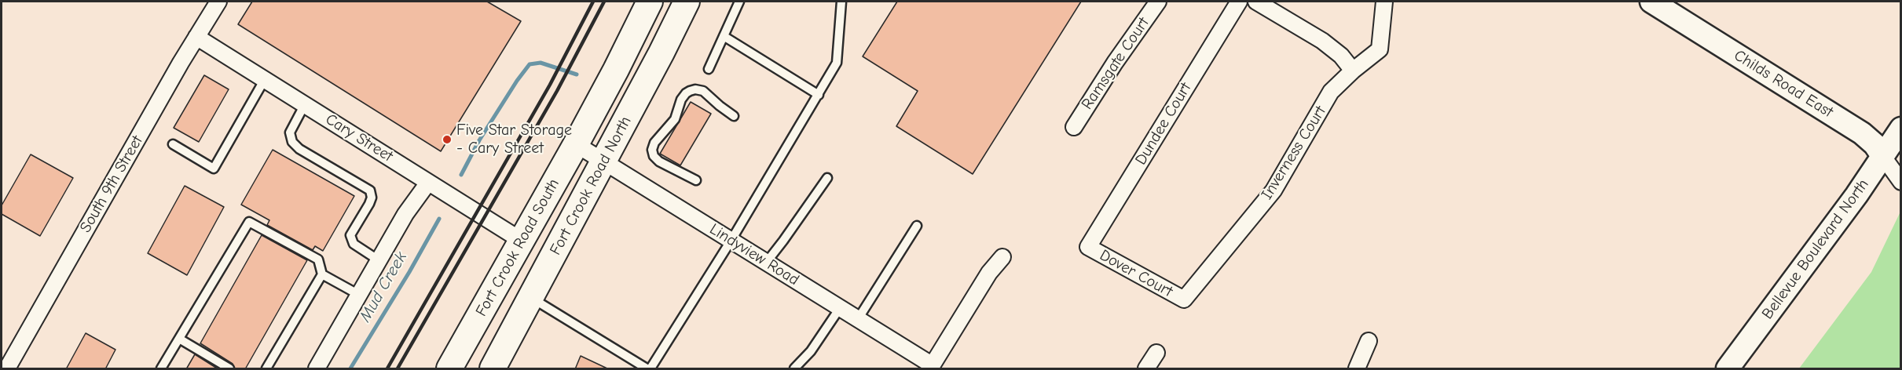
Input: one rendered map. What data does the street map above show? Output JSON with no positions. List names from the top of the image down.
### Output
{
  "streets": {
    "main road": [
      "Childs Road East",
      "Fort Crook Road North",
      "Fort Crook Road South",
      "Bellevue Boulevard North"
    ],
    "street": [
      "Ramsgate Court",
      "Dundee Court",
      "Cary Street",
      "Inverness Court",
      "South 9th Street",
      "Lindyview Road",
      "Dover Court"
    ]
  },
  "crossings": [
    ["Childs Road East", "Bellevue Boulevard North"],
    ["Dundee Court", "Dover Court"],
    ["Cary Street", "South 9th Street"],
    ["Cary Street", "Fort Crook Road South"],
    ["Inverness Court", "Dover Court"],
    ["Fort Crook Road North", "Lindyview Road"],
    ["Fort Crook Road South", "Lindyview Road"]
  ],
  "water": ["Mud Creek"],
  "places": ["Five Star Storage - Cary Street"]
}
